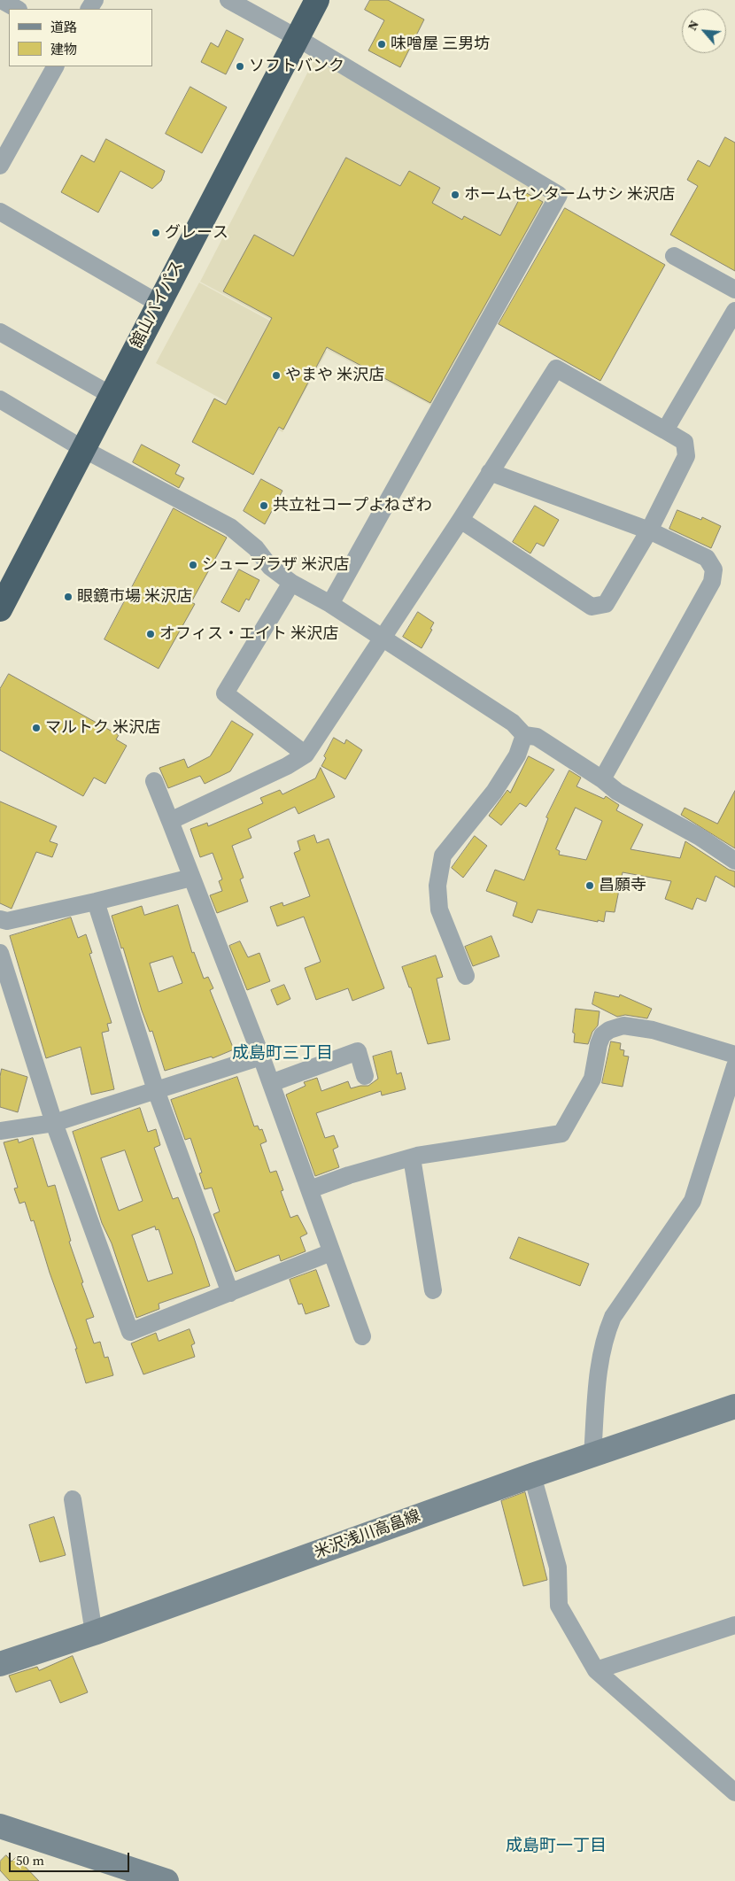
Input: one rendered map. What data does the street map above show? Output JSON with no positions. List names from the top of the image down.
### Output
{
  "streets": {
    "highway": ["舘山バイパス"],
    "main road": ["米沢浅川高畠線"]
  },
  "districts": ["成島町三丁目", "成島町一丁目"],
  "places": [
    "味噌屋 三男坊",
    "ソフトバンク",
    "ホームセンタームサシ 米沢店",
    "グレース",
    "やまや 米沢店",
    "共立社コープよねざわ",
    "シュープラザ 米沢店",
    "眼鏡市場 米沢店",
    "オフィス・エイト 米沢店",
    "マルトク 米沢店",
    "昌願寺"
  ],
  "legend": ["道路", "建物"],
  "scale_bar": "50 m",
  "north": "top left"
}
